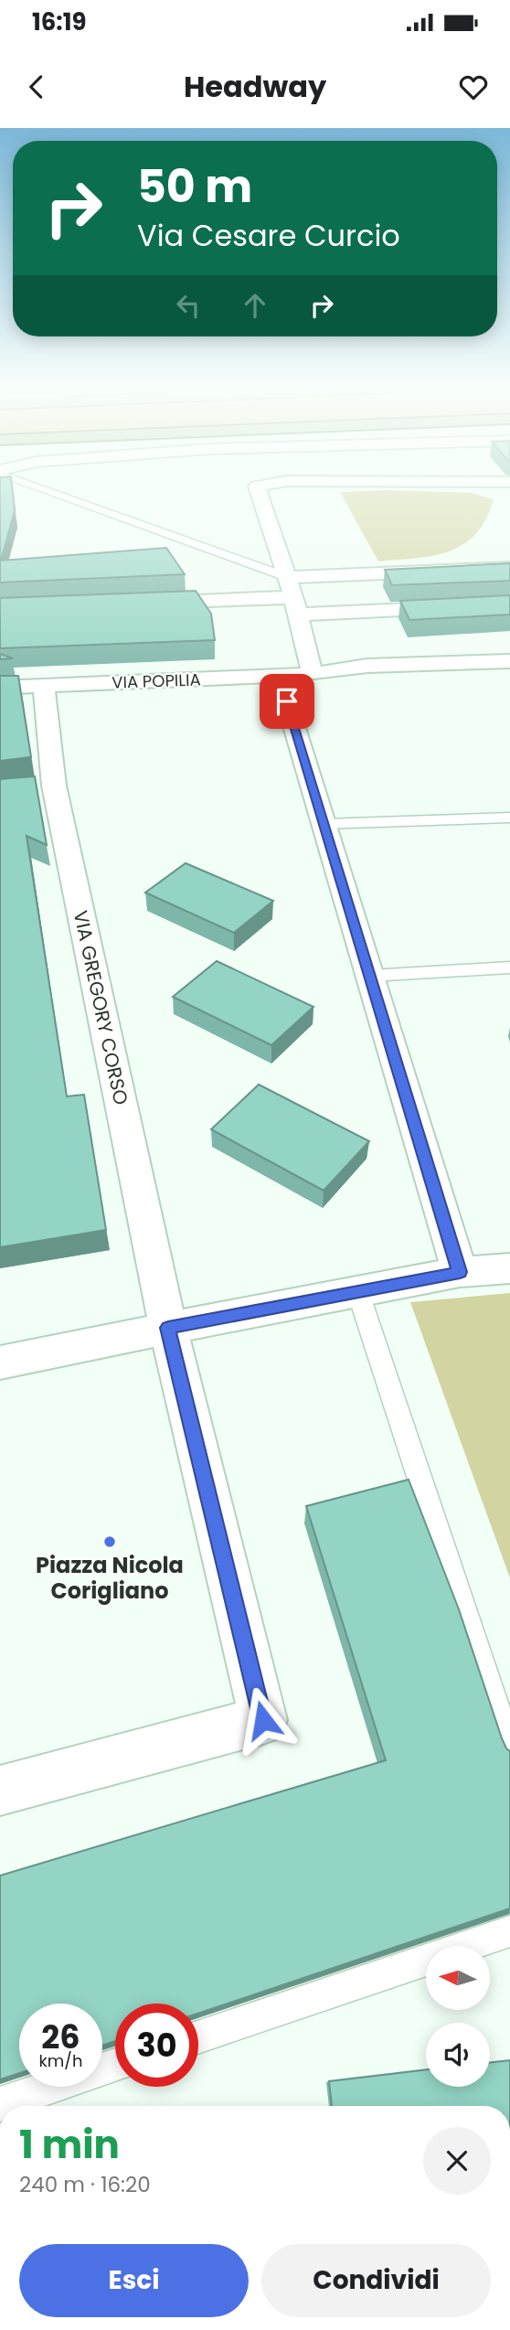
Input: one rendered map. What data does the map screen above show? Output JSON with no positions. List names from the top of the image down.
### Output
{
  "streets": {
    "street": ["VIA POPILIA", "VIA GREGORY CORSO"]
  },
  "crossings": [
    ["VIA POPILIA", "VIA GREGORY CORSO"]
  ],
  "places": ["Piazza Nicola Corigliano"],
  "north": "left",
  "page": {
    "status": "16:19",
    "header": "Headway",
    "turn": ["50 m", "Via Cesare Curcio"],
    "speed": "26 km/h",
    "limit": "30",
    "heading": ["1 min", "240 m · 16:20"],
    "buttons": ["Esci", "Condividi"]
  }
}
